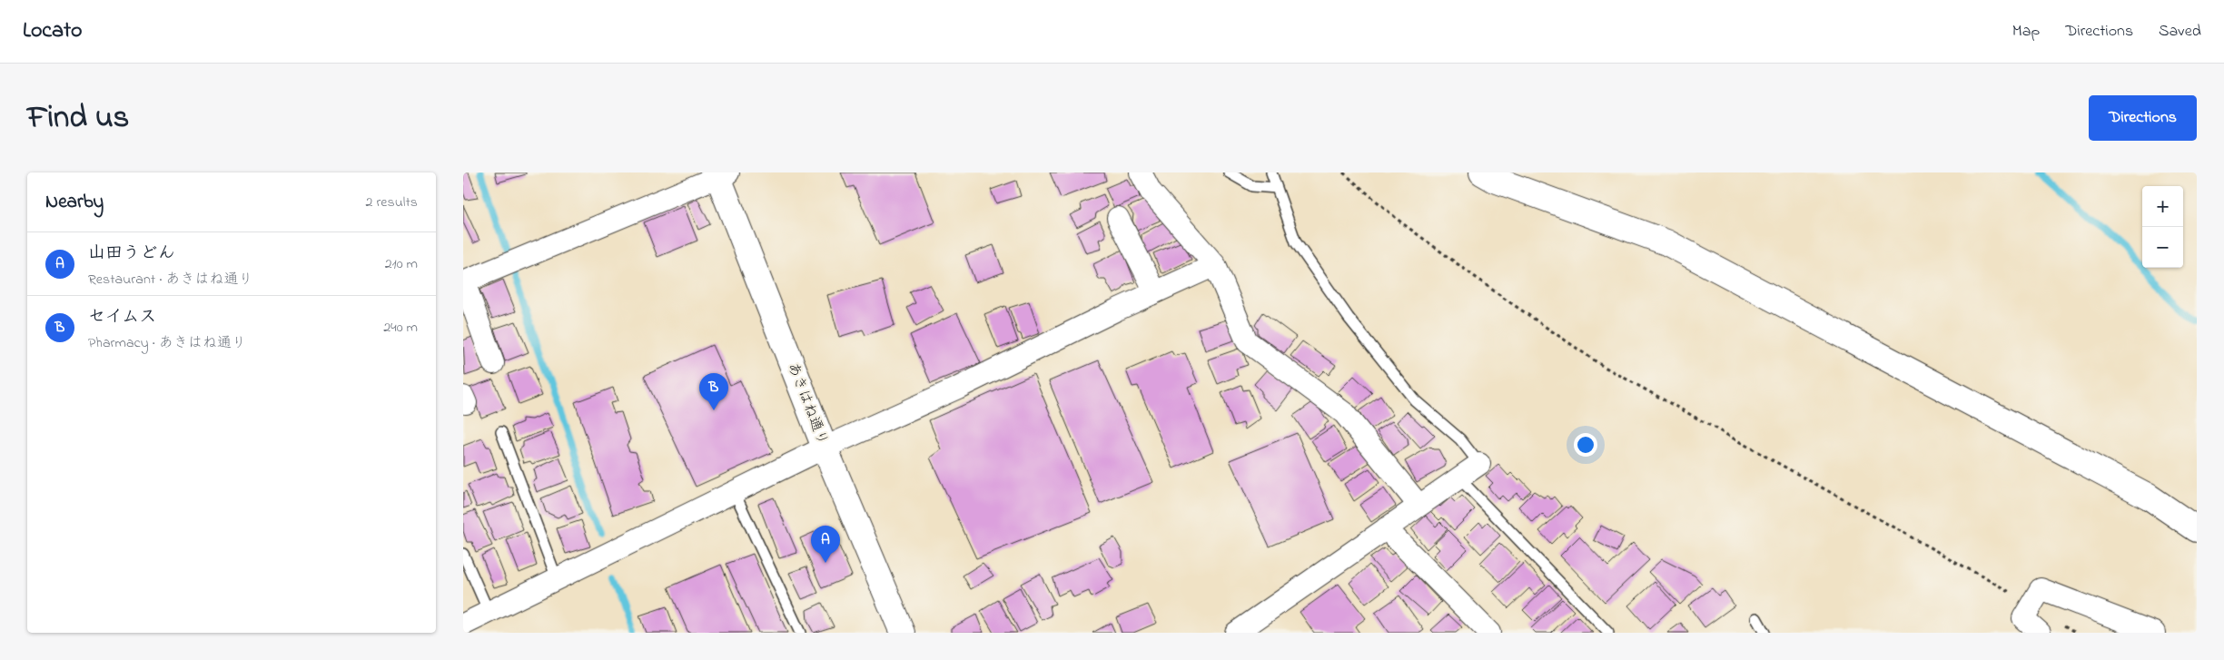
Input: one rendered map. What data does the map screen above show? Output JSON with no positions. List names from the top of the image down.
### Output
{
  "streets": {
    "street": ["あきはね通り"]
  },
  "page": {
    "header": "Locato",
    "nav": ["Map", "Directions", "Saved"],
    "title": "Find us",
    "buttons": "Directions",
    "heading": ["Nearby", "2 results"],
    "map_buttons": ["+", "−"],
    "list": [
      {
        "mark": "A",
        "name": "山田うどん",
        "note": "Restaurant · あきはね通り",
        "value": "210 m"
      },
      {
        "mark": "B",
        "name": "セイムス",
        "note": "Pharmacy · あきはね通り",
        "value": "240 m"
      }
    ],
    "pins": ["B", "A"]
  }
}
